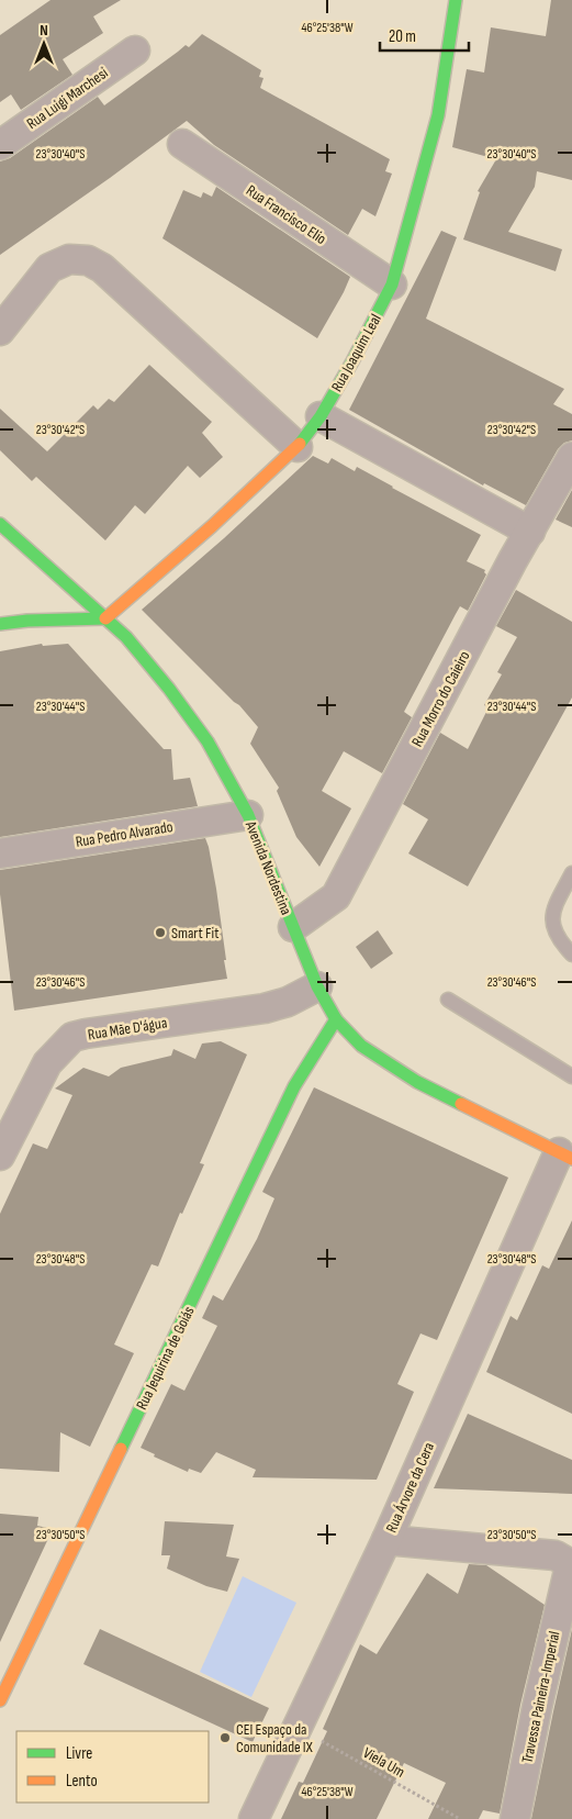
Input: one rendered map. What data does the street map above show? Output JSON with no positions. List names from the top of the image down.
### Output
{
  "streets": {
    "street": [
      "Rua Luigi Marchesi",
      "Rua Francisco Elio",
      "Rua Joaquim Leal",
      "Rua Morro do Caieiro",
      "Rua Pedro Alvarado",
      "Avenida Nordestina",
      "Rua Mãe D'água",
      "Rua Jequirina de Goiás",
      "Rua Árvore da Cera",
      "Travessa Paineira-Imperial"
    ],
    "path": ["Viela Um"]
  },
  "crossings": [
    ["Rua Francisco Elio", "Rua Joaquim Leal"],
    ["Rua Joaquim Leal", "Avenida Nordestina"],
    ["Rua Morro do Caieiro", "Avenida Nordestina"],
    ["Rua Pedro Alvarado", "Avenida Nordestina"],
    ["Avenida Nordestina", "Rua Mãe D'água"],
    ["Avenida Nordestina", "Rua Jequirina de Goiás"],
    ["Avenida Nordestina", "Rua Árvore da Cera"],
    ["Rua Árvore da Cera", "Travessa Paineira-Imperial"],
    ["Rua Árvore da Cera", "Viela Um"]
  ],
  "places": ["Smart Fit", "CEI Espaço da Comunidade IX"],
  "legend": ["Livre", "Lento"],
  "scale_bar": "20 m",
  "north": "top",
  "coordinates": [
    "46°25'38\"W",
    "23°30'40\"S",
    "23°30'42\"S",
    "23°30'44\"S",
    "23°30'46\"S",
    "23°30'48\"S",
    "23°30'50\"S"
  ]
}
